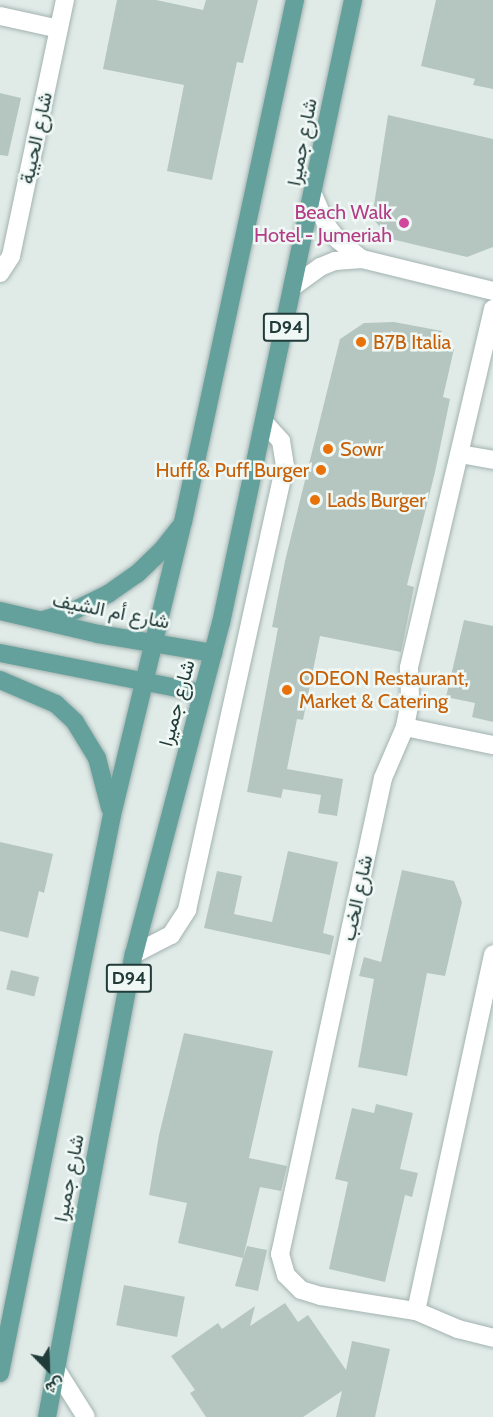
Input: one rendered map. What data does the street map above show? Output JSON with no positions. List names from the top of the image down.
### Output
{
  "streets": {
    "main road": ["شارع جميرا", "D94", "شارع أم الشيف"],
    "street": ["شارع الحيبة", "شارع الخب"]
  },
  "crossings": [
    ["شارع جميرا", "شارع أم الشيف"]
  ],
  "places": [
    "Beach Walk Hotel - Jumeriah",
    "B7B Italia",
    "Sowr",
    "Huff & Puff Burger",
    "Lads Burger",
    "ODEON Restaurant, Market & Catering"
  ],
  "north": "bottom right"
}
